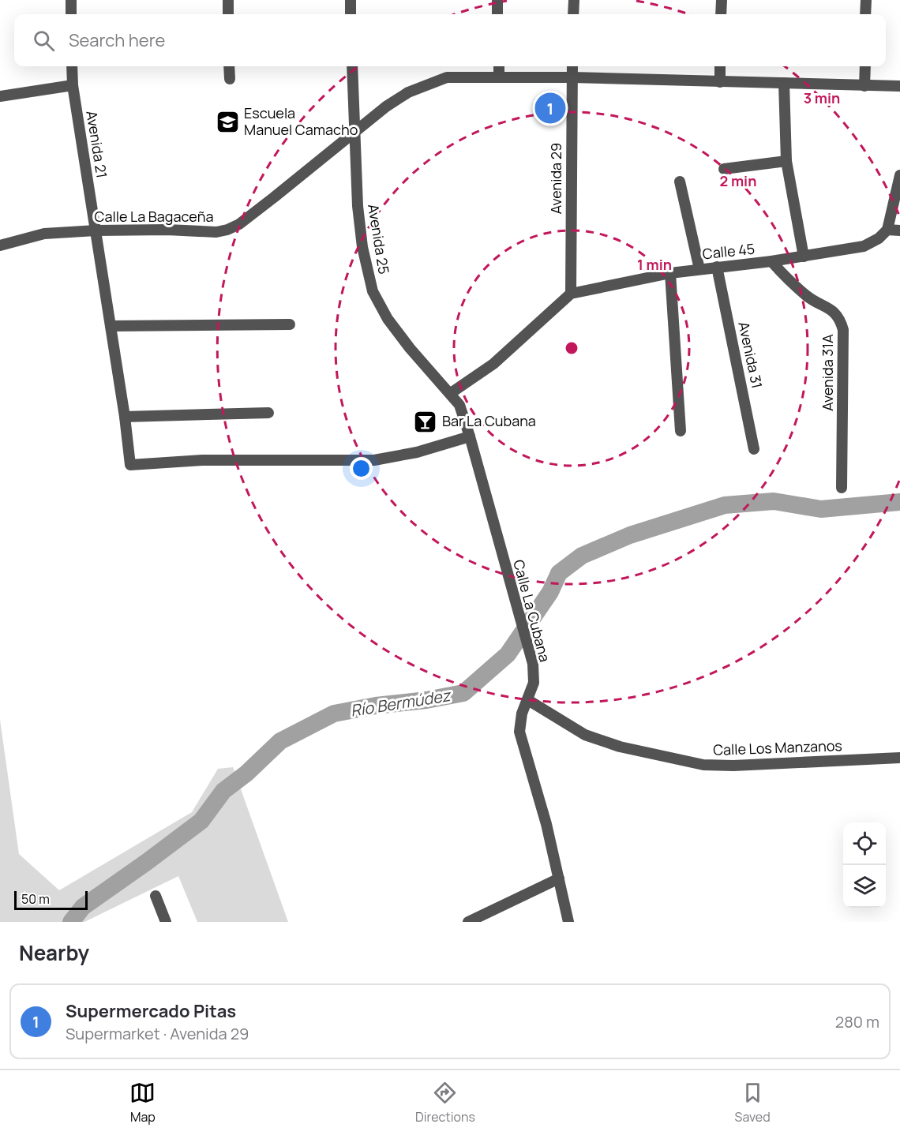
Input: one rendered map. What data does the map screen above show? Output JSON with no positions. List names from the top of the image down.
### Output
{
  "streets": {
    "street": [
      "Avenida 21",
      "Avenida 29",
      "Calle La Bagaceña",
      "Avenida 25",
      "Calle 45",
      "Avenida 31",
      "Avenida 31A",
      "Calle La Cubana",
      "Calle Los Manzanos"
    ]
  },
  "crossings": [
    ["Avenida 21", "Calle La Bagaceña"],
    ["Avenida 21", "Calle La Cubana"],
    ["Avenida 29", "Calle La Bagaceña"],
    ["Avenida 29", "Calle 45"],
    ["Calle La Bagaceña", "Avenida 25"],
    ["Avenida 25", "Calle La Cubana"],
    ["Calle 45", "Avenida 31"],
    ["Calle 45", "Avenida 31A"],
    ["Calle La Cubana", "Calle Los Manzanos"]
  ],
  "water": ["Río Bermúdez"],
  "places": {
    "school or university": ["Escuela Manuel Camacho"],
    "bar": ["Bar La Cubana"]
  },
  "scale_bar": "50 m",
  "page": {
    "search": "Search here",
    "pins": "1",
    "scale": "50 m",
    "heading": "Nearby",
    "list": [
      {
        "mark": "1",
        "name": "Supermercado Pitas",
        "note": "Supermarket · Avenida 29",
        "value": "280 m"
      }
    ],
    "nav": ["Map", "Directions", "Saved"]
  },
  "rings": ["3 min", "2 min", "1 min"]
}
